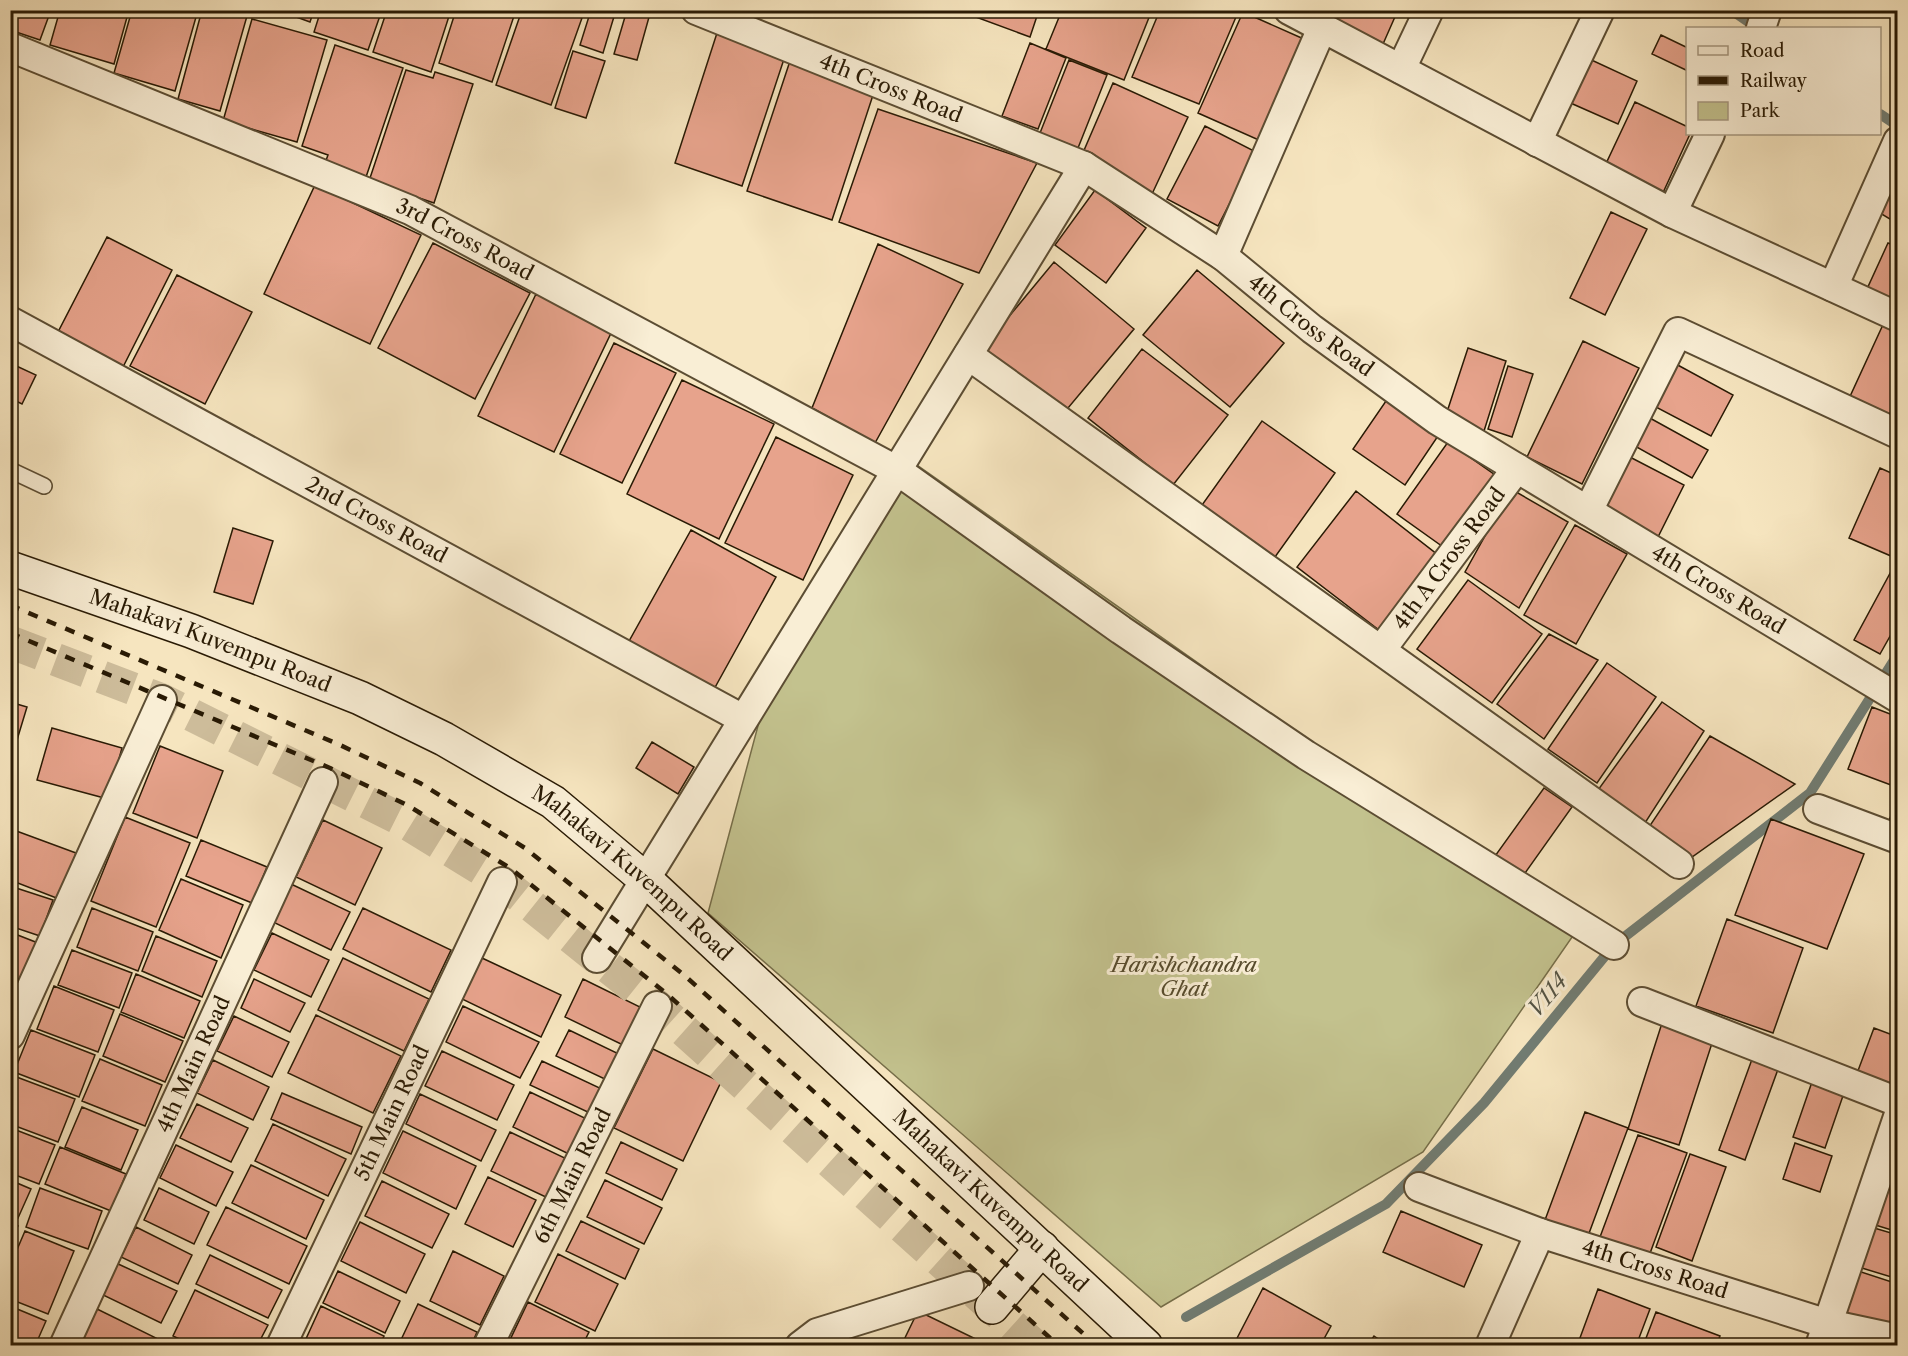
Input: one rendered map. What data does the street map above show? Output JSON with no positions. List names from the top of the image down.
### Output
{
  "streets": {
    "main road": ["Mahakavi Kuvempu Road"],
    "street": [
      "4th Cross Road",
      "3rd Cross Road",
      "2nd Cross Road",
      "4th A Cross Road",
      "4th Main Road",
      "5th Main Road",
      "6th Main Road"
    ]
  },
  "crossings": [
    ["4th Cross Road", "4th A Cross Road"]
  ],
  "water": ["V114"],
  "parks": ["Harishchandra Ghat"],
  "legend": ["Road", "Railway", "Park"]
}
